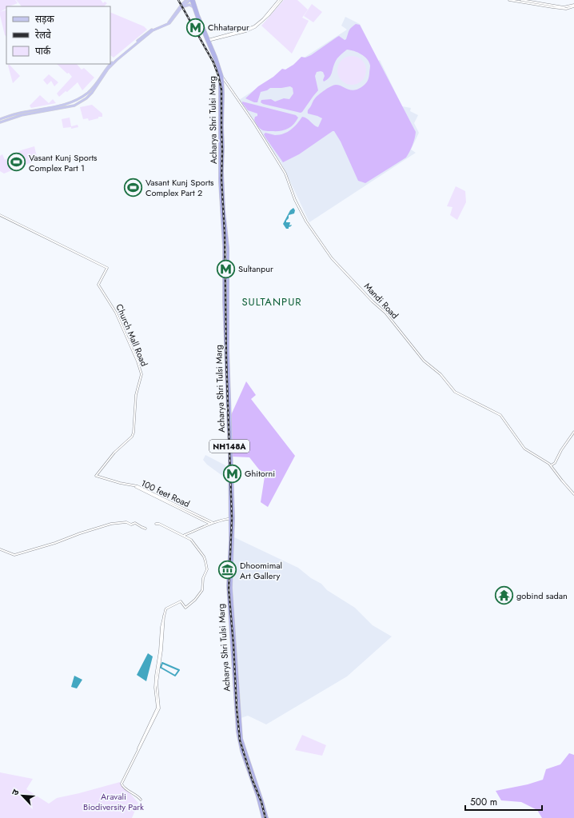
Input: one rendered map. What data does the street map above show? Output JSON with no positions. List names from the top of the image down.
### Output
{
  "streets": {
    "highway": ["Acharya Shri Tulsi Marg", "NH148A"],
    "street": ["Mandi Road", "Church Mall Road", "100 feet Road"]
  },
  "crossings": [
    ["Acharya Shri Tulsi Marg", "Mandi Road"],
    ["Acharya Shri Tulsi Marg", "NH148A"],
    ["Church Mall Road", "100 feet Road"]
  ],
  "districts": ["SULTANPUR"],
  "parks": ["Aravali Biodiversity Park"],
  "places": {
    "metro station": ["Chhatarpur", "Sultanpur", "Ghitorni"],
    "sports": ["Vasant Kunj Sports Complex Part 1", "Vasant Kunj Sports Complex Part 2"],
    "museum": ["Dhoomimal Art Gallery"],
    "temple": ["gobind sadan"]
  },
  "legend": ["सड़क", "रेलवे", "पार्क"],
  "scale_bar": "500 m",
  "north": "top left"
}
